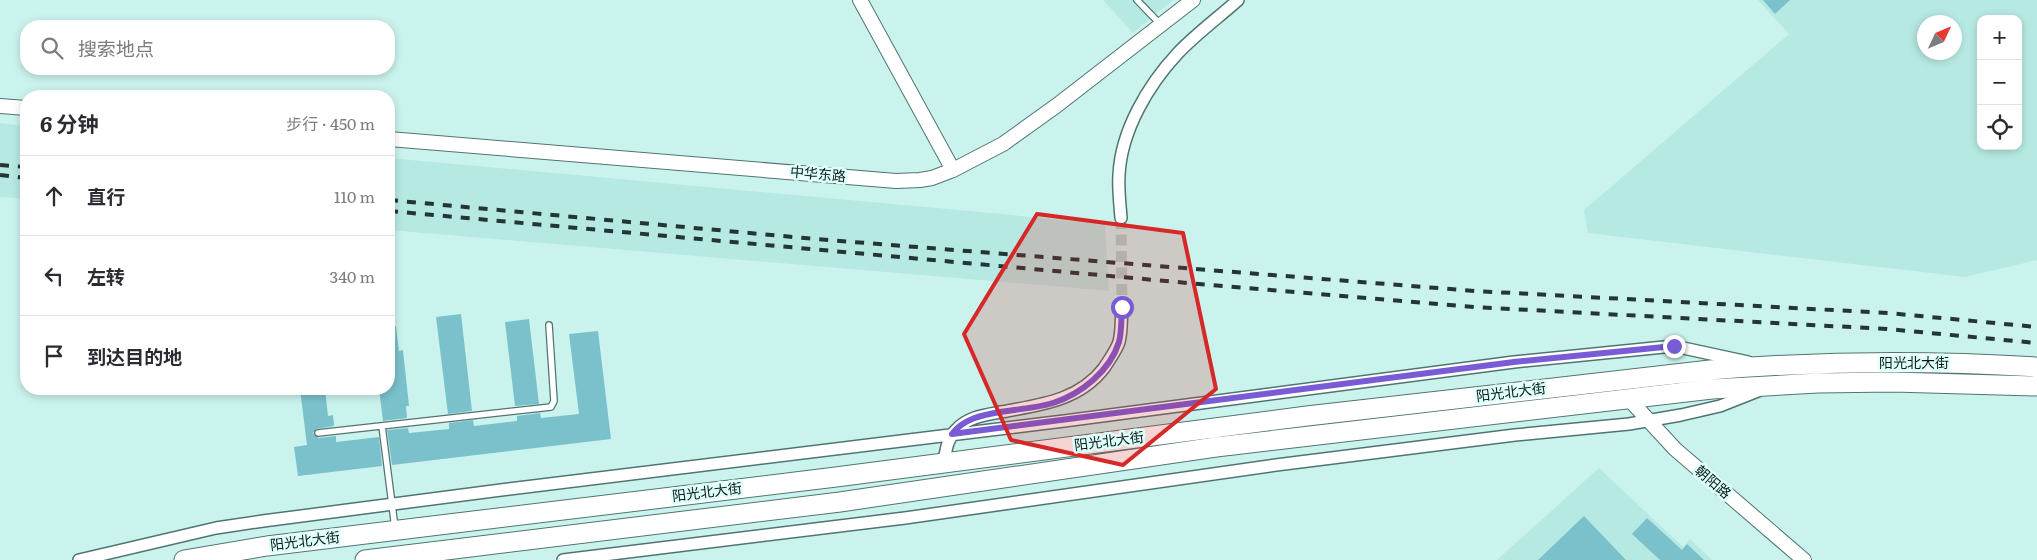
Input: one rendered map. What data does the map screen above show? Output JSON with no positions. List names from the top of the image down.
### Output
{
  "streets": {
    "highway": ["阳光北大街"],
    "street": ["中华东路", "朝阳路"]
  },
  "crossings": [
    ["阳光北大街", "朝阳路"]
  ],
  "north": "top right",
  "page": {
    "map_buttons": ["+", "−"],
    "search": "搜索地点",
    "heading": ["6 分钟", "步行 · 450 m"],
    "list": [
      ["直行", "110 m"],
      ["左转", "340 m"],
      "到达目的地"
    ]
  }
}
